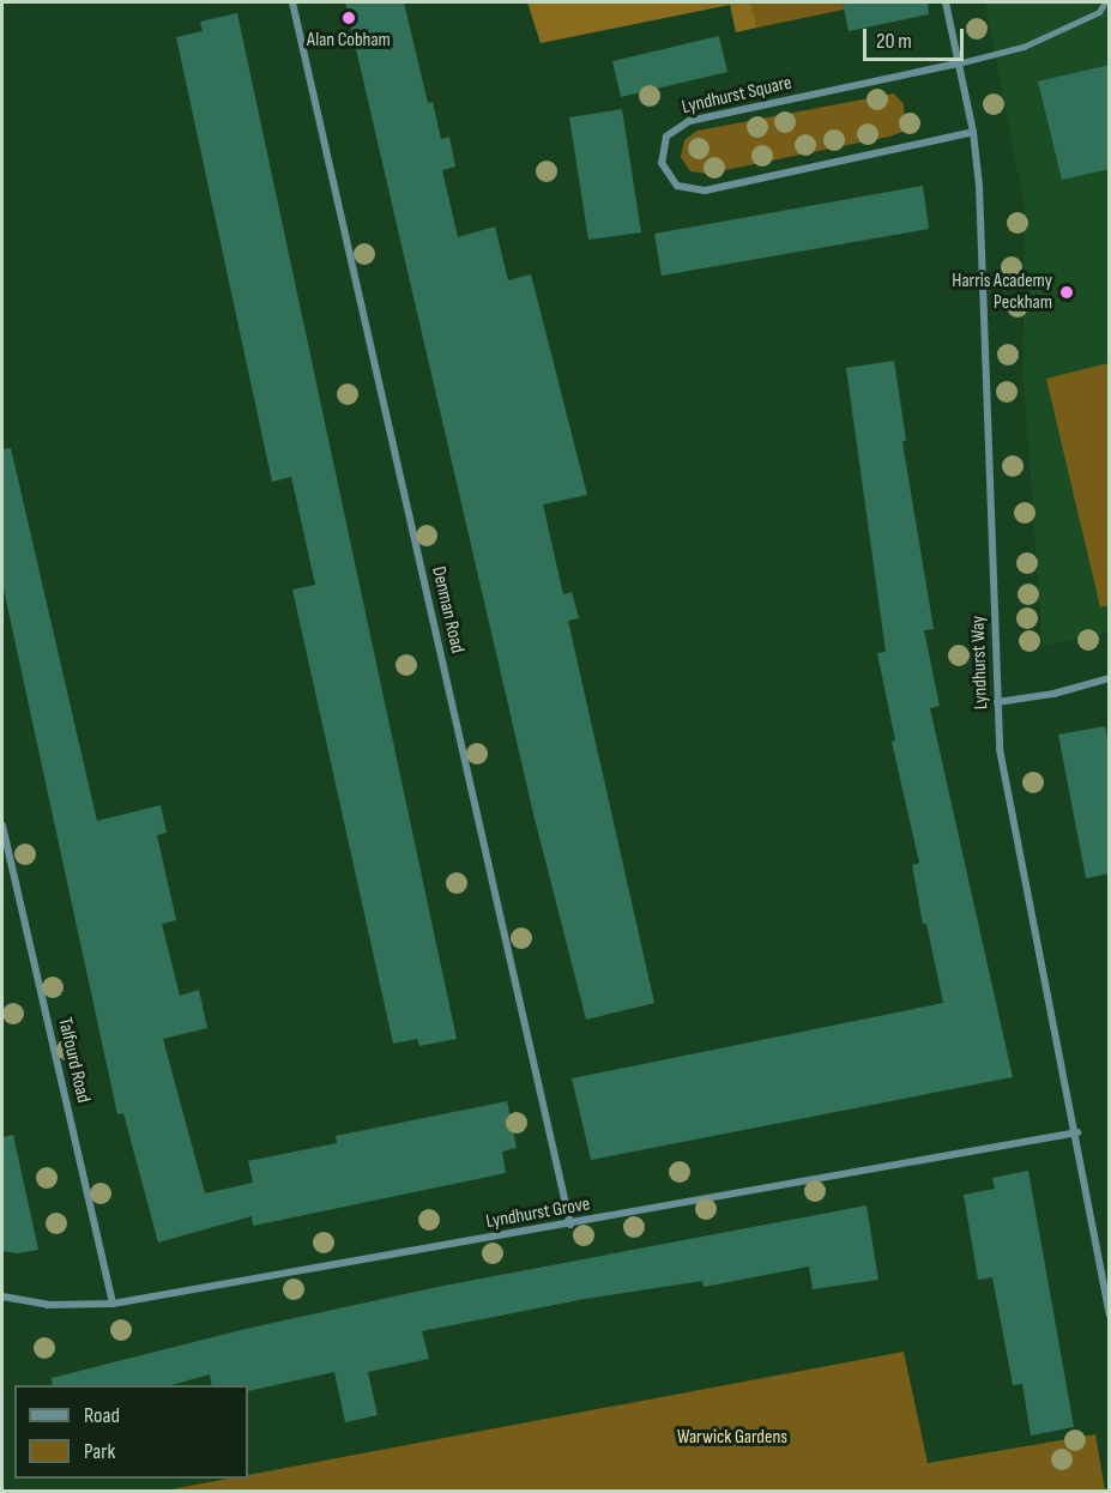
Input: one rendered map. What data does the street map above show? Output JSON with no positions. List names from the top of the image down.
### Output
{
  "streets": {
    "street": [
      "Lyndhurst Square",
      "Denman Road",
      "Lyndhurst Way",
      "Talfourd Road",
      "Lyndhurst Grove"
    ]
  },
  "crossings": [
    ["Lyndhurst Square", "Lyndhurst Way"],
    ["Denman Road", "Lyndhurst Grove"],
    ["Lyndhurst Way", "Lyndhurst Grove"],
    ["Talfourd Road", "Lyndhurst Grove"]
  ],
  "parks": ["Warwick Gardens"],
  "places": ["Alan Cobham", "Harris Academy Peckham"],
  "legend": ["Road", "Park"],
  "scale_bar": "20 m"
}
